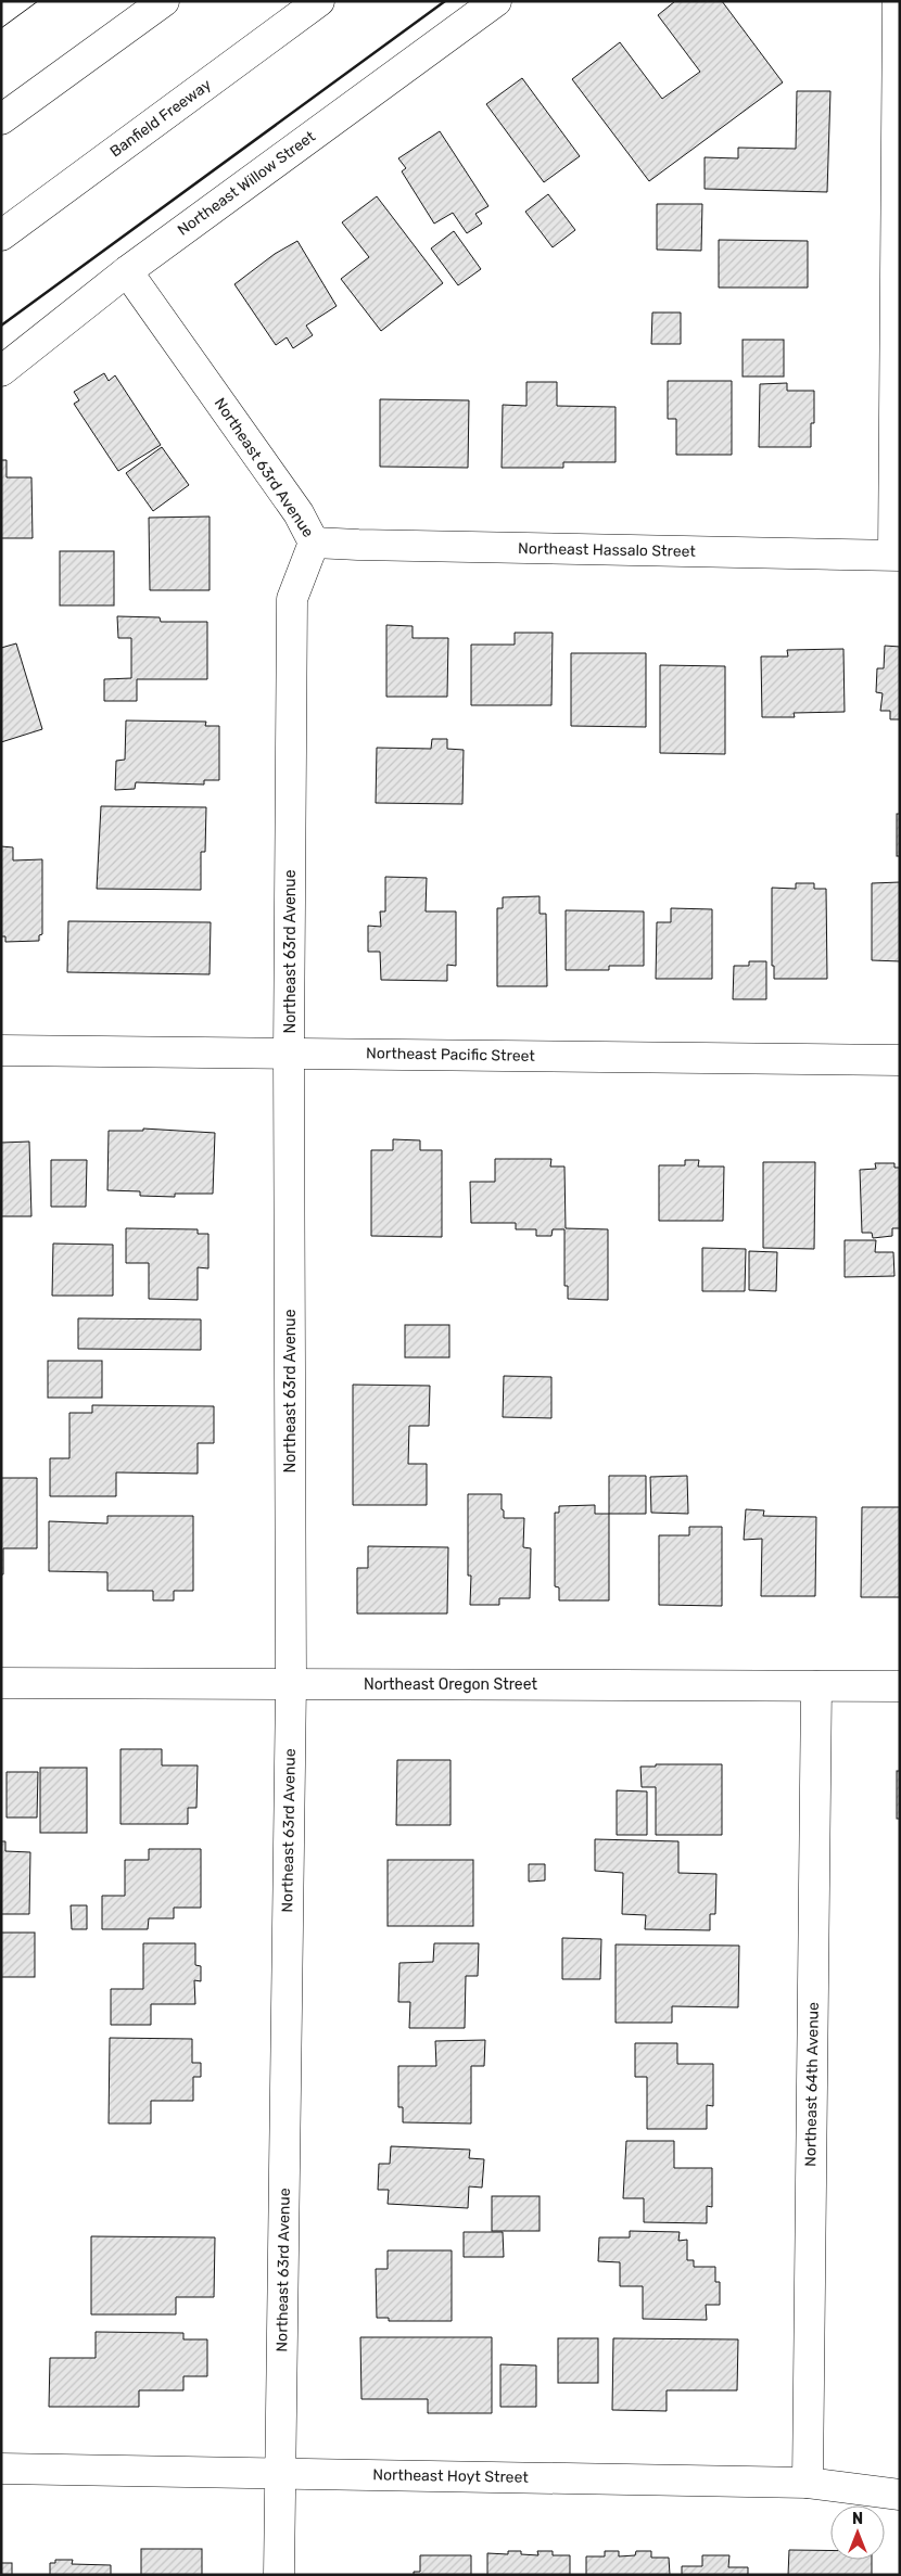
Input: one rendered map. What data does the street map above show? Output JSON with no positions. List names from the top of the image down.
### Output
{
  "streets": {
    "main road": [
      "Banfield Freeway",
      "Northeast Willow Street",
      "Northeast 63rd Avenue",
      "Northeast Hassalo Street",
      "Northeast Pacific Street",
      "Northeast Oregon Street",
      "Northeast 64th Avenue",
      "Northeast Hoyt Street"
    ]
  },
  "crossings": [
    ["Northeast Willow Street", "Northeast 63rd Avenue"],
    ["Northeast 63rd Avenue", "Northeast Hassalo Street"],
    ["Northeast 63rd Avenue", "Northeast Pacific Street"],
    ["Northeast 63rd Avenue", "Northeast Oregon Street"],
    ["Northeast 63rd Avenue", "Northeast Hoyt Street"],
    ["Northeast Oregon Street", "Northeast 64th Avenue"],
    ["Northeast 64th Avenue", "Northeast Hoyt Street"]
  ],
  "north": "top"
}
